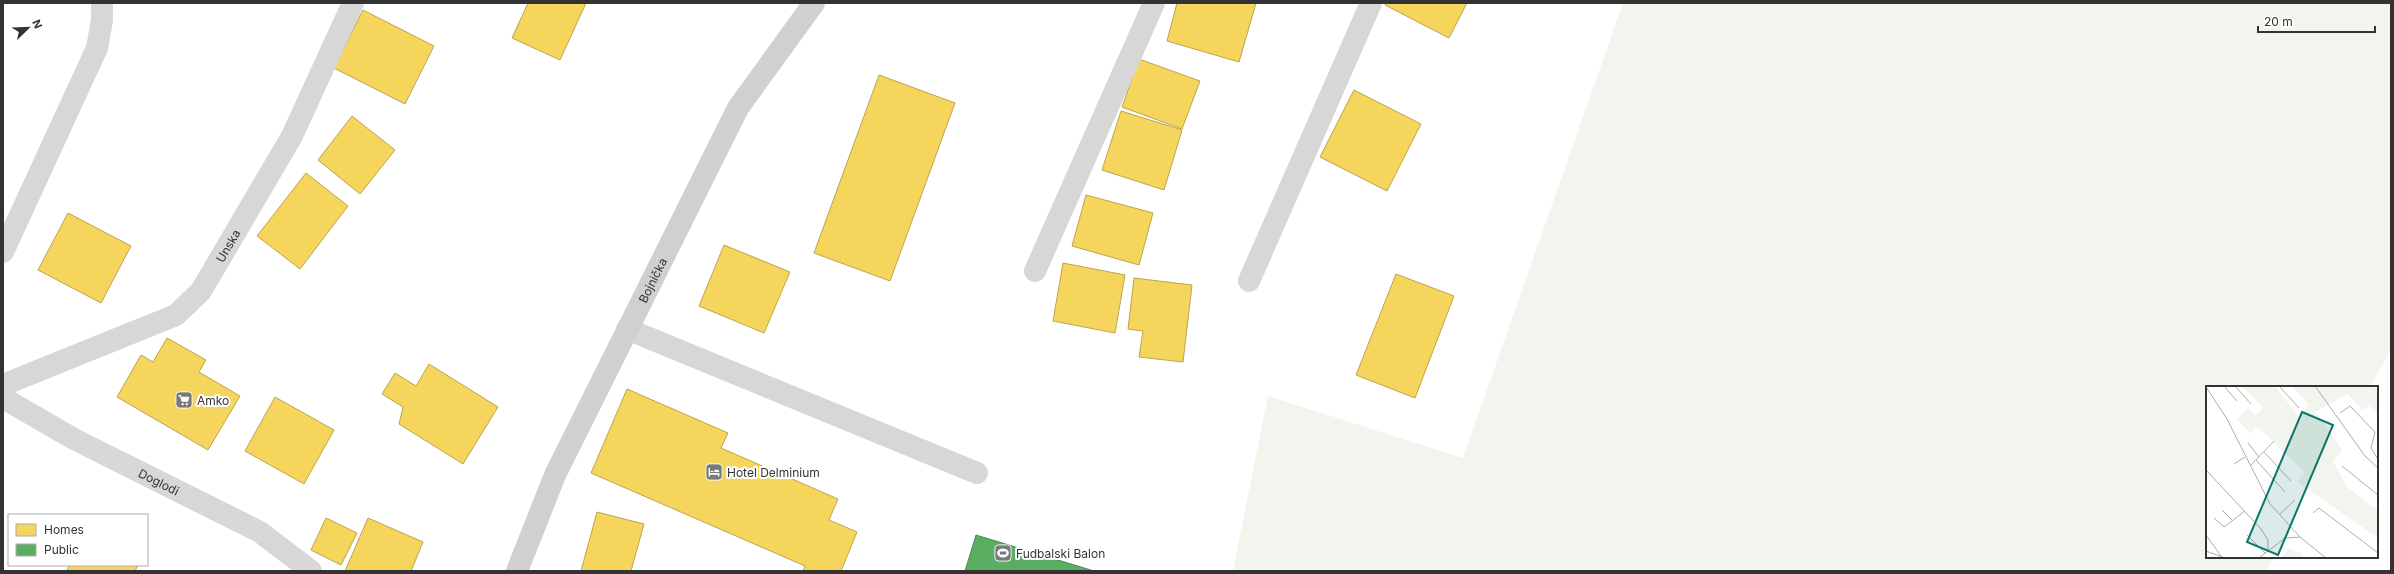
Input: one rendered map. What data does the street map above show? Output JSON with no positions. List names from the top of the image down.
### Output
{
  "streets": {
    "main road": ["Bojnička"],
    "street": ["Unska", "Doglodi"]
  },
  "places": {
    "supermarket": ["Amko"],
    "hotel": ["Hotel Delminium"],
    "sports": ["Fudbalski Balon"]
  },
  "legend": ["Homes", "Public"],
  "scale_bar": "20 m",
  "north": "top right"
}
